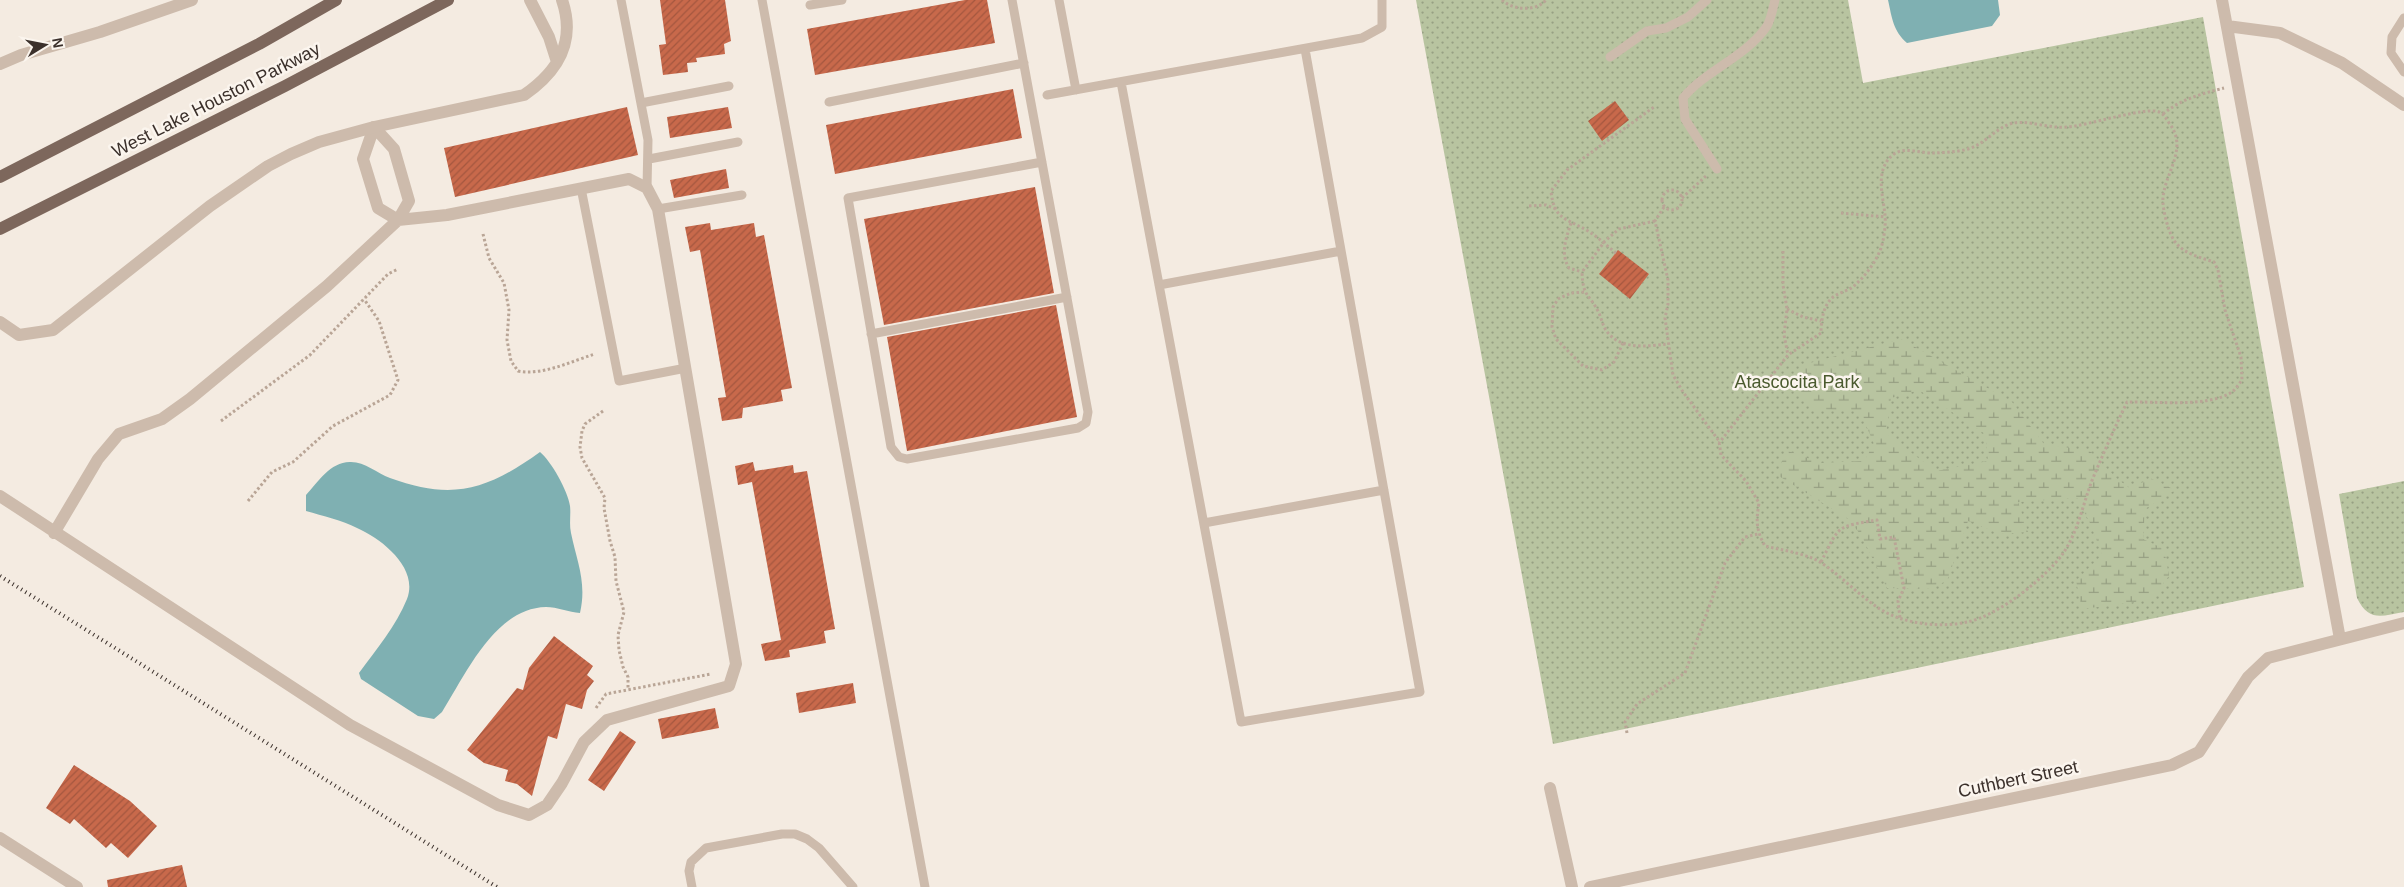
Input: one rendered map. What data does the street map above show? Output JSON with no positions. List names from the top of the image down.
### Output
{
  "streets": {
    "main road": ["West Lake Houston Parkway"],
    "street": ["Cuthbert Street"]
  },
  "parks": ["Atascocita Park"],
  "north": "right"
}
